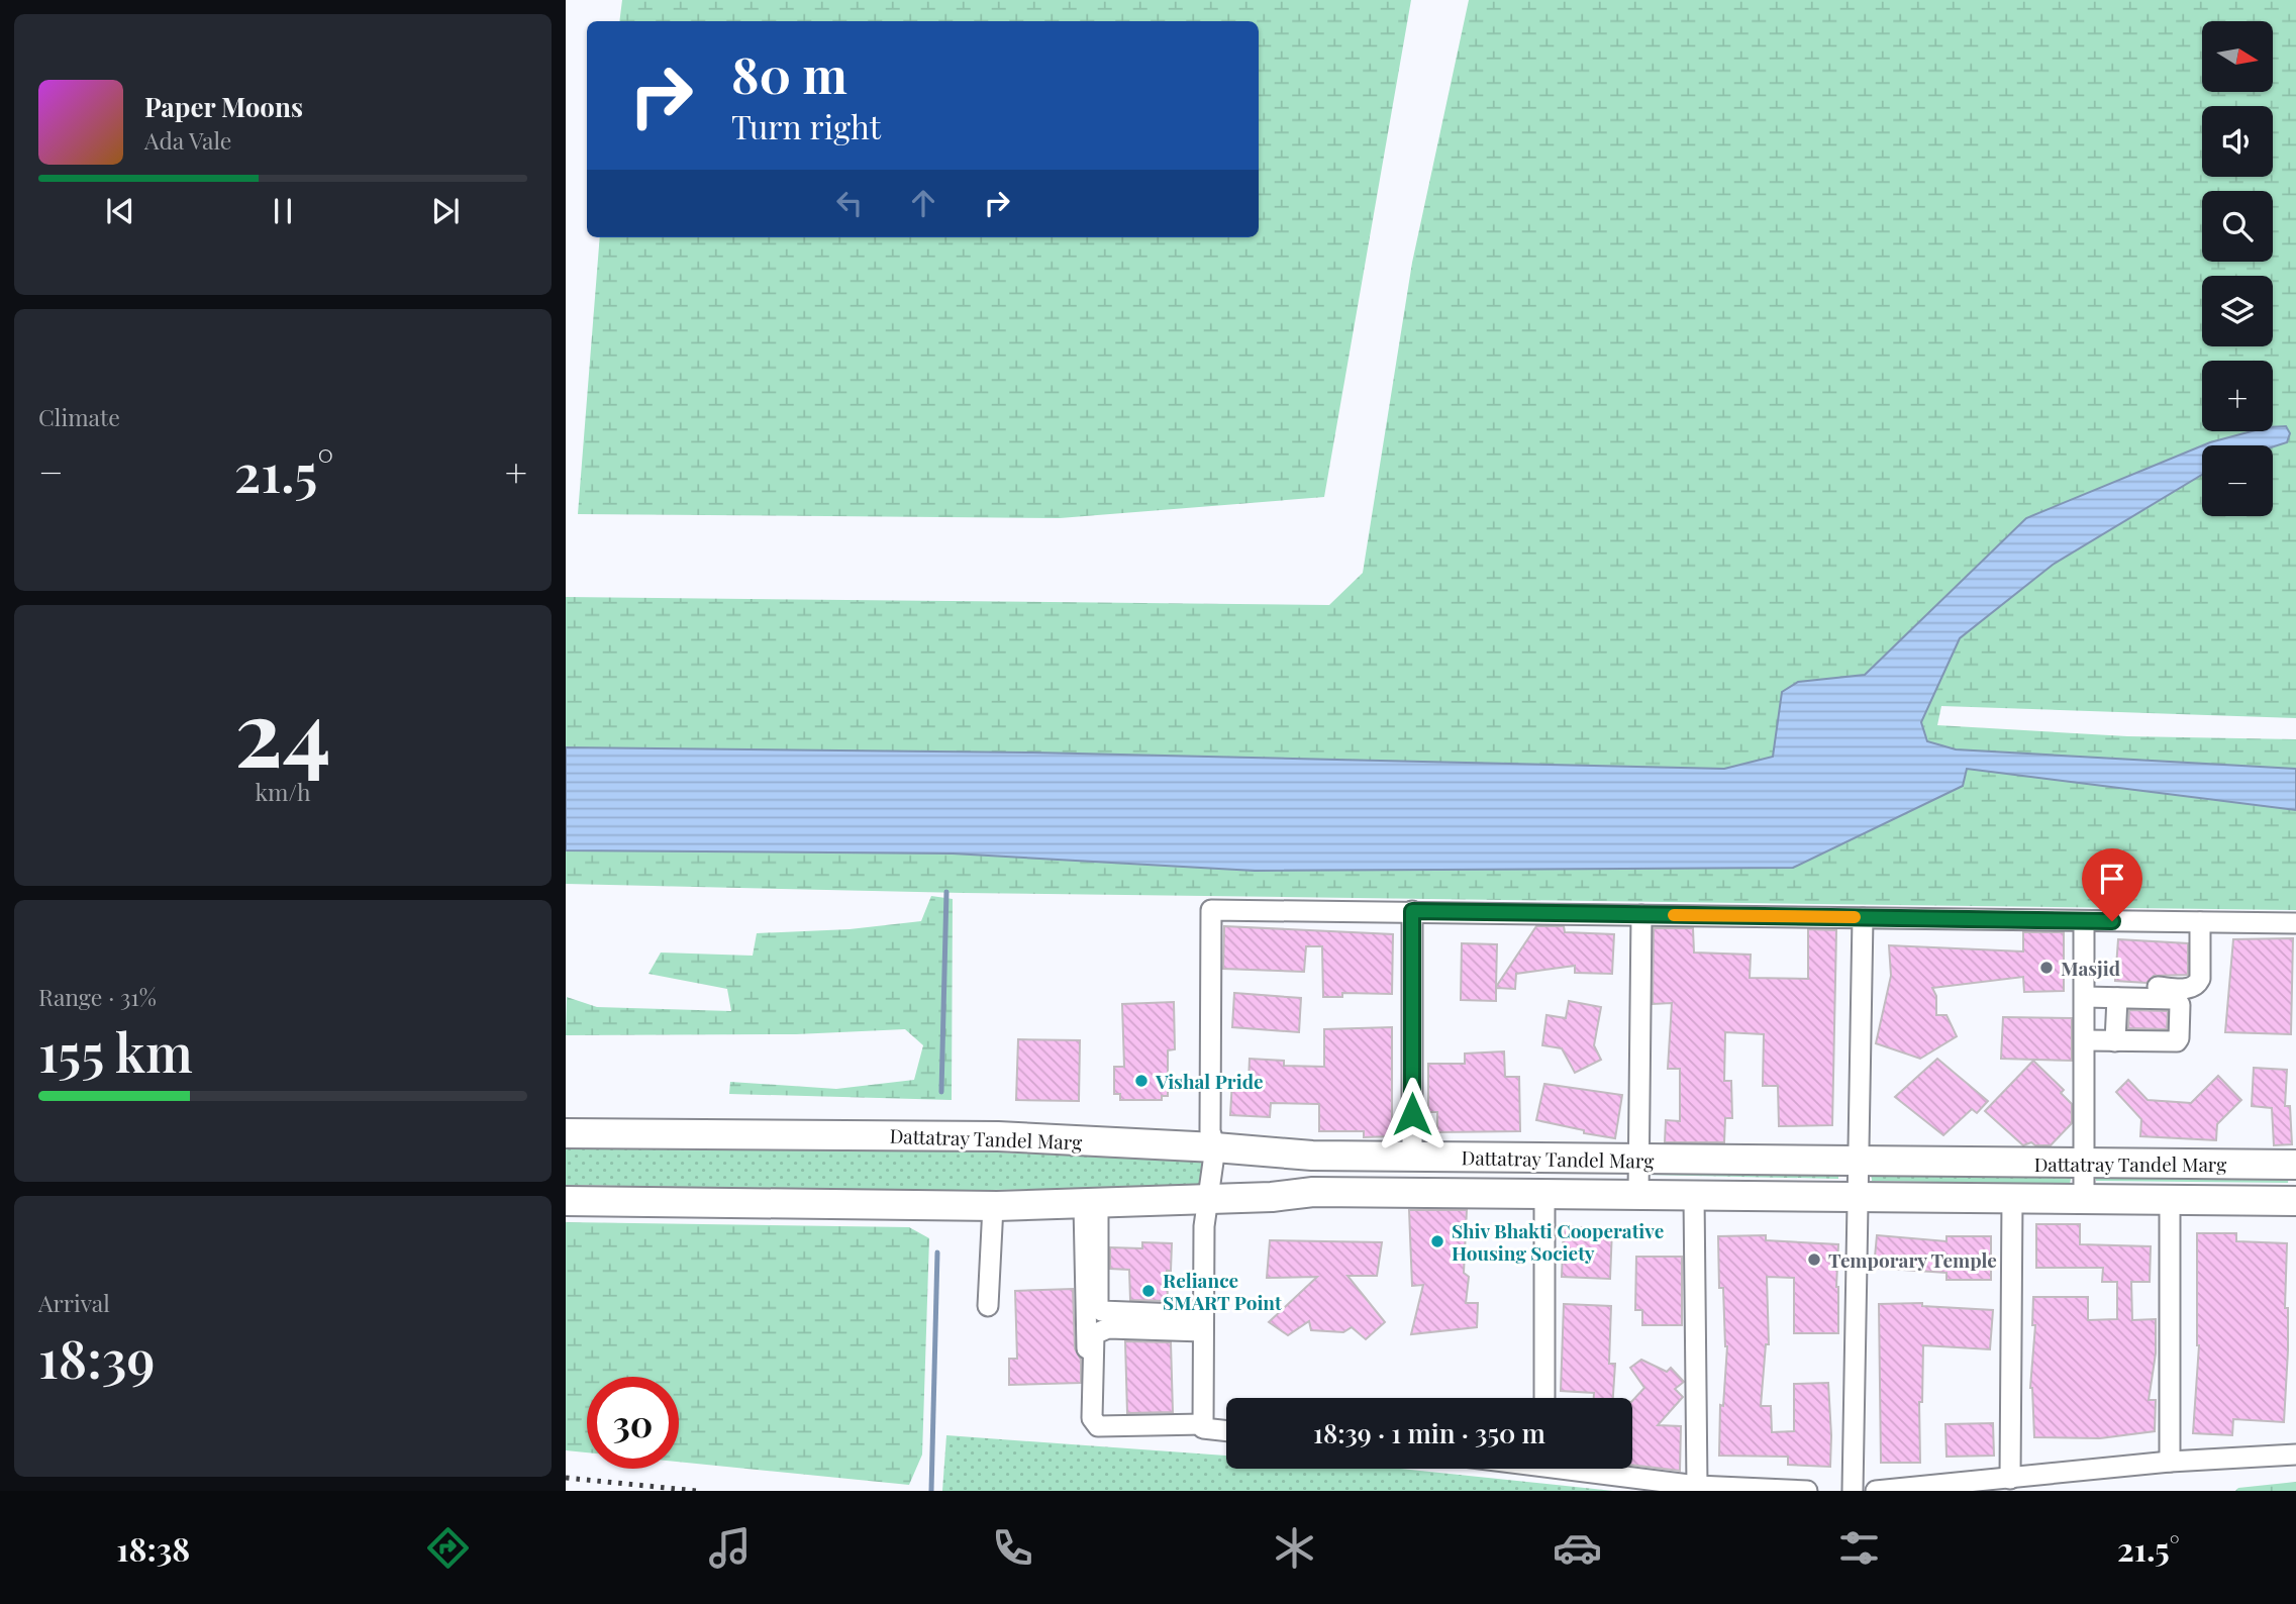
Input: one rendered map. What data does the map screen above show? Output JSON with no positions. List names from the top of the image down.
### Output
{
  "streets": {
    "main road": ["Dattatray Tandel Marg"]
  },
  "places": [
    "Masjid",
    "Vishal Pride",
    "Shiv Bhakti Cooperative Housing Society",
    "Temporary Temple",
    "Reliance SMART Point"
  ],
  "north": "right",
  "page": {
    "map_buttons": ["+", "−"],
    "turn": ["80 m", "Turn right"],
    "song": ["Paper Moons", "Ada Vale"],
    "tile": [
      "Climate",
      ["24", "km/h"],
      ["Range · 31%", "155 km"],
      ["Arrival", "18:39"]
    ],
    "heat": ["−", "21.5°", "+"],
    "limit": "30",
    "trip": "18:39 · 1 min · 350 m",
    "tabs": ["18:38", "21.5°"]
  }
}
